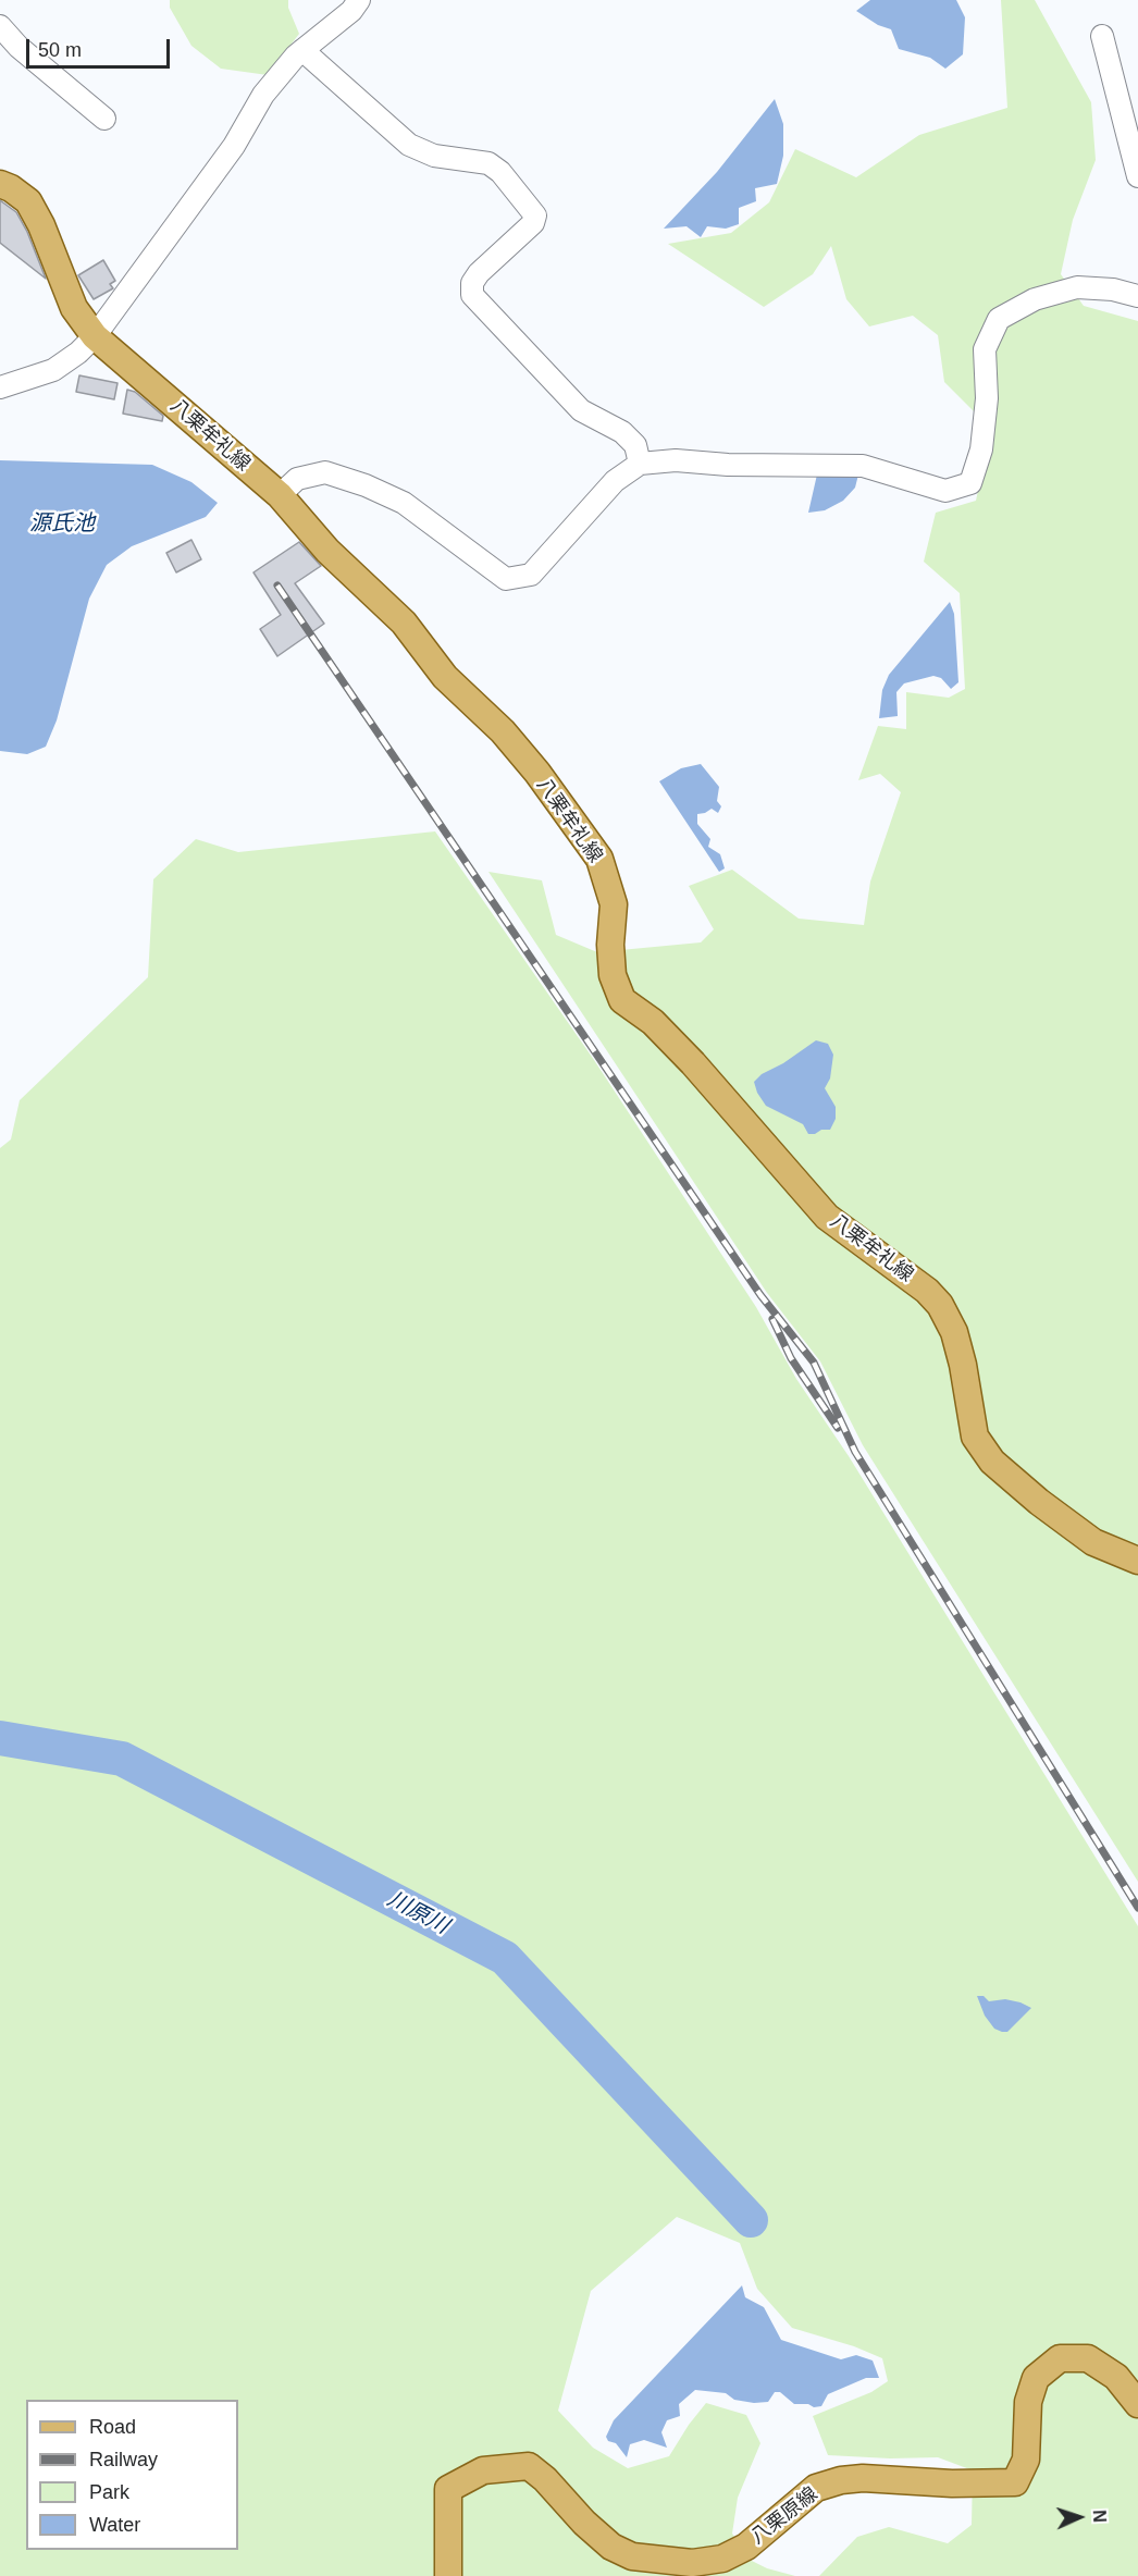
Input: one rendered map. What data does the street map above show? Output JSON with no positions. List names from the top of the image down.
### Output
{
  "streets": {
    "main road": ["八栗牟礼線", "八栗原線"]
  },
  "water": ["源氏池", "川原川"],
  "legend": [
    "Road",
    "Railway",
    "Park",
    "Water"
  ],
  "scale_bar": "50 m",
  "north": "right"
}
